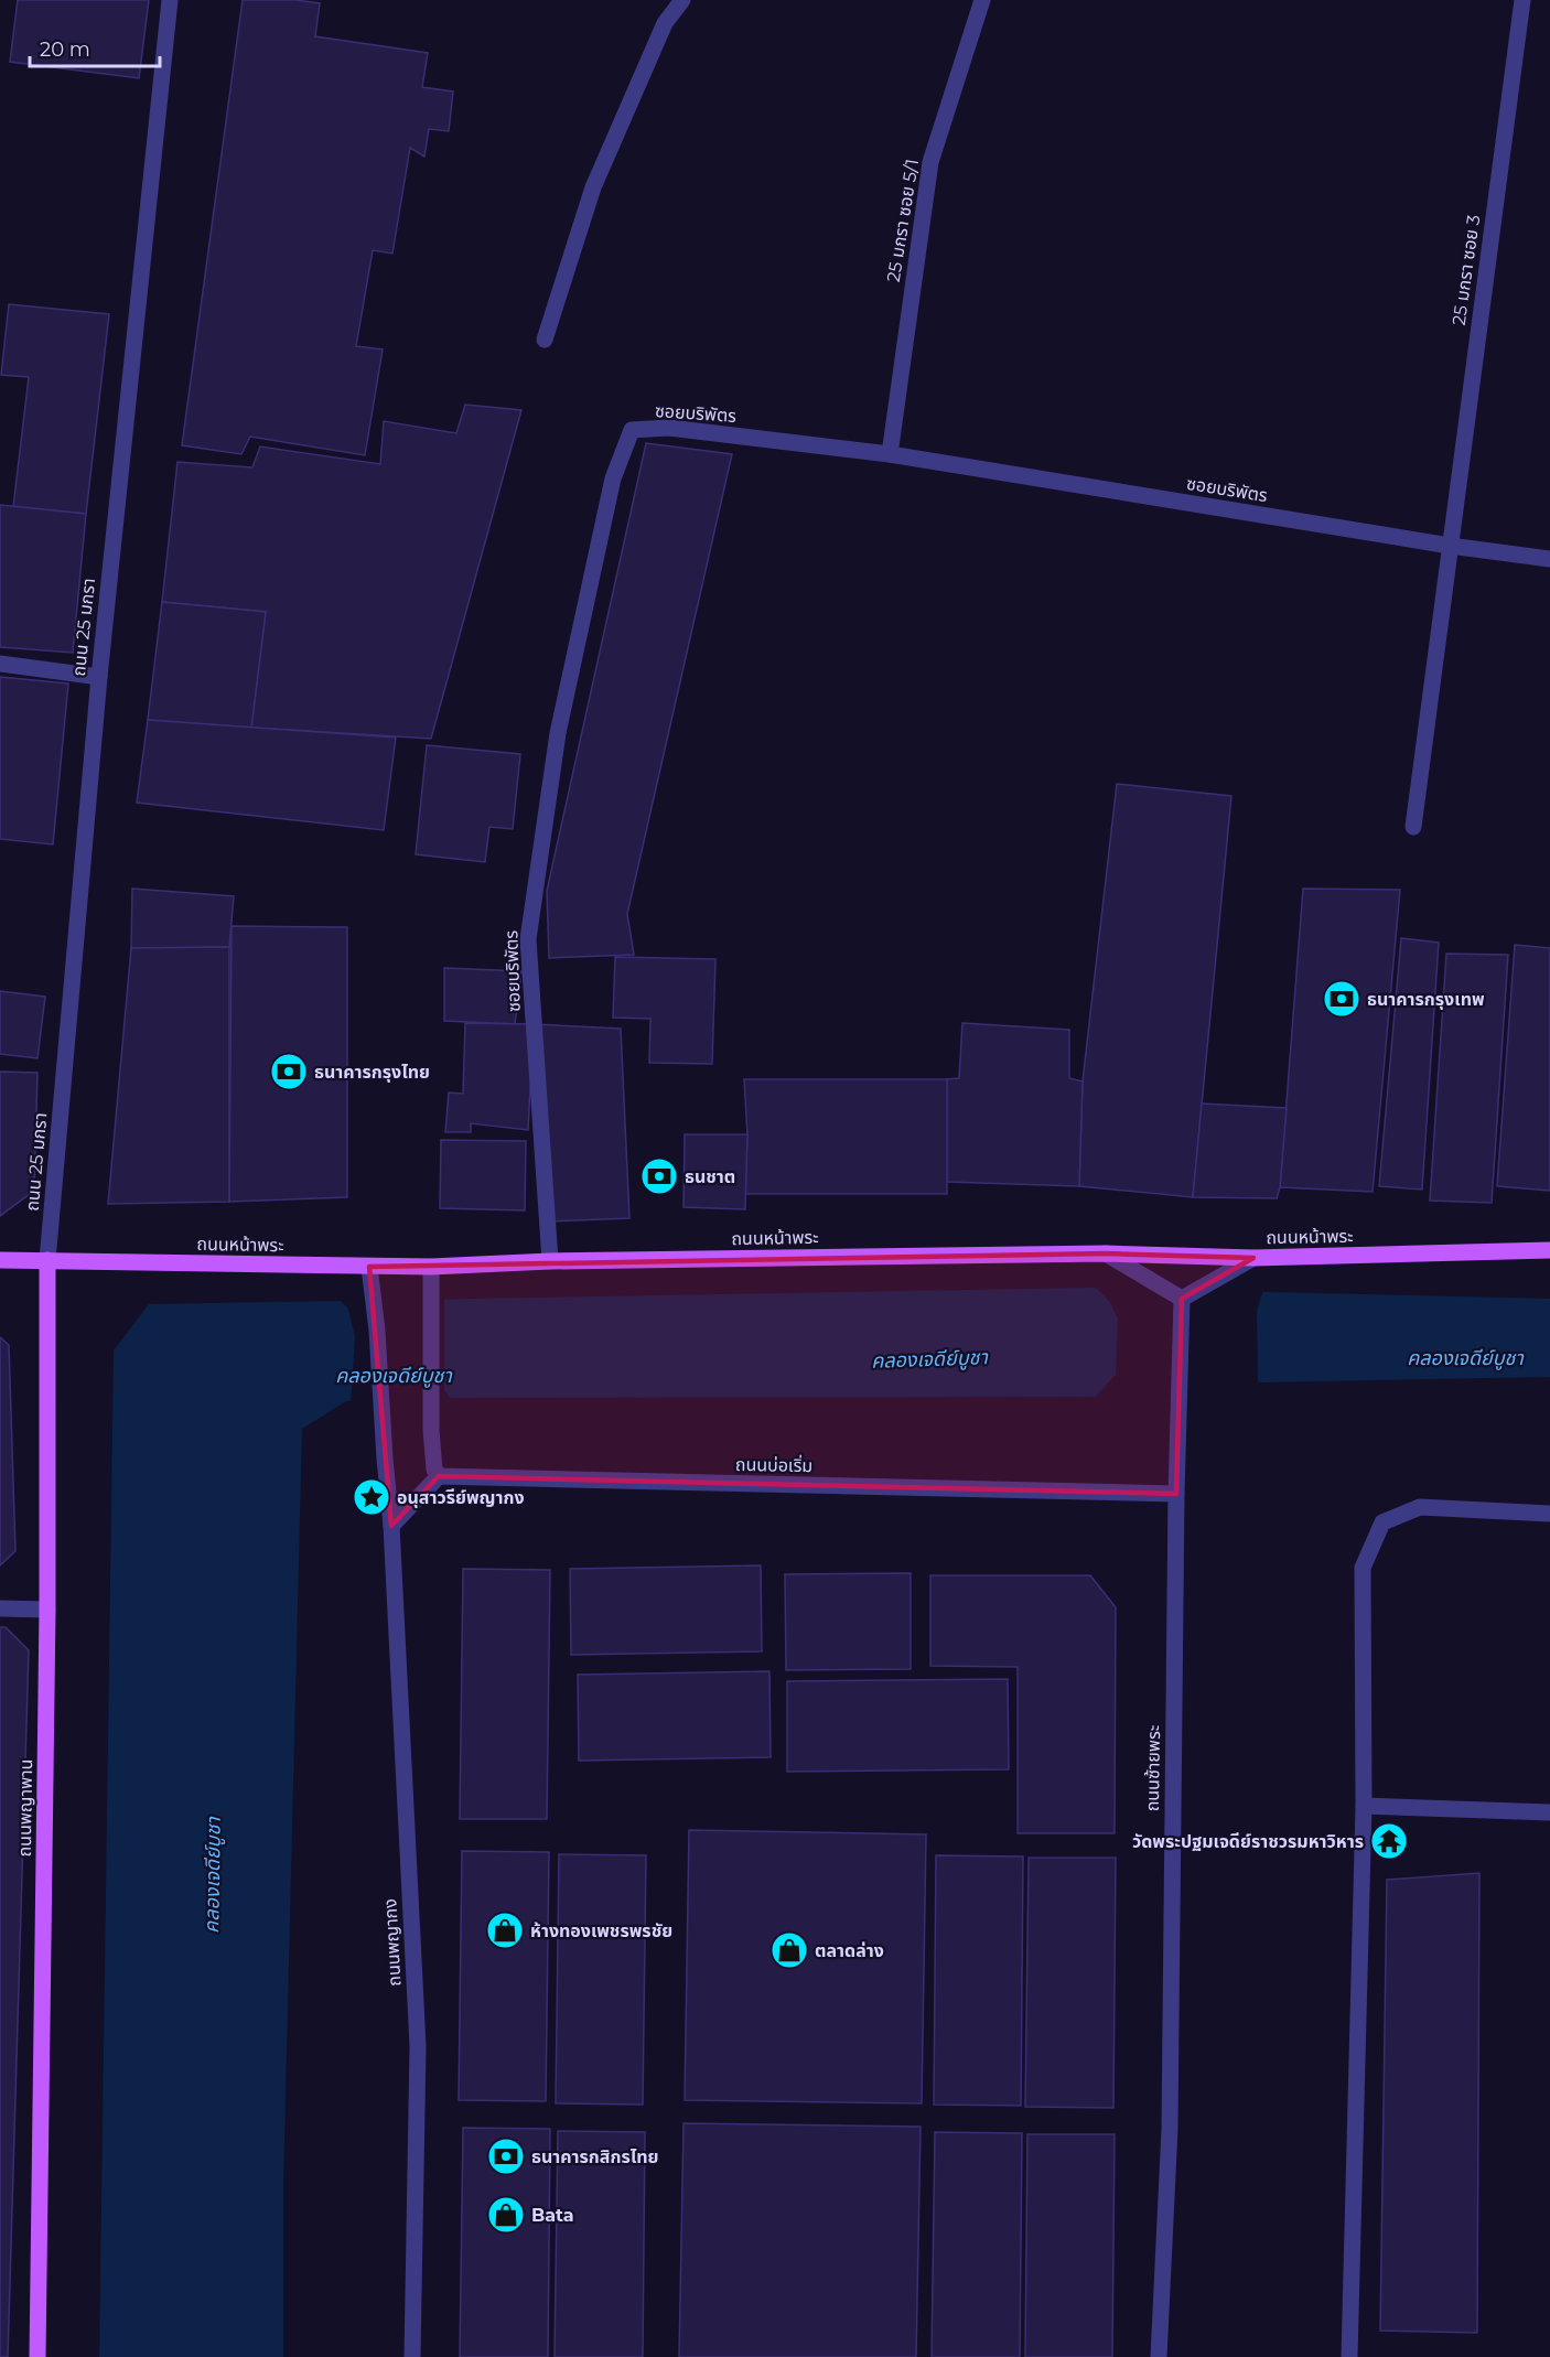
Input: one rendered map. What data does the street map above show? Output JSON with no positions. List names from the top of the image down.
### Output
{
  "streets": {
    "main road": ["ถนนหน้าพระ", "ถนนพญาพาน"],
    "street": [
      "25 มกรา ซอย 5/1",
      "25 มกรา ซอย 3",
      "ซอยบริพัตร",
      "ถนน 25 มกรา",
      "ถนนบ่อเริ่ม",
      "ถนนซ้ายพระ",
      "ถนนพญากง"
    ]
  },
  "crossings": [
    ["25 มกรา ซอย 5/1", "ซอยบริพัตร"],
    ["25 มกรา ซอย 3", "ซอยบริพัตร"],
    ["ซอยบริพัตร", "ถนนหน้าพระ"],
    ["ถนน 25 มกรา", "ถนนหน้าพระ"],
    ["ถนน 25 มกรา", "ถนนพญาพาน"],
    ["ถนนหน้าพระ", "ถนนพญาพาน"],
    ["ถนนหน้าพระ", "ถนนพญากง"],
    ["ถนนบ่อเริ่ม", "ถนนซ้ายพระ"]
  ],
  "water": ["คลองเจดีย์บูชา"],
  "places": {
    "bank": [
      "ธนาคารกรุงเทพ",
      "ธนาคารกรุงไทย",
      "ธนชาต",
      "ธนาคารกสิกรไทย"
    ],
    "place": ["อนุสาวรีย์พญากง"],
    "temple": ["วัดพระปฐมเจดีย์ราชวรมหาวิหาร"],
    "shop": ["ห้างทองเพชรพรชัย", "ตลาดล่าง", "Bata"]
  },
  "scale_bar": "20 m"
}
